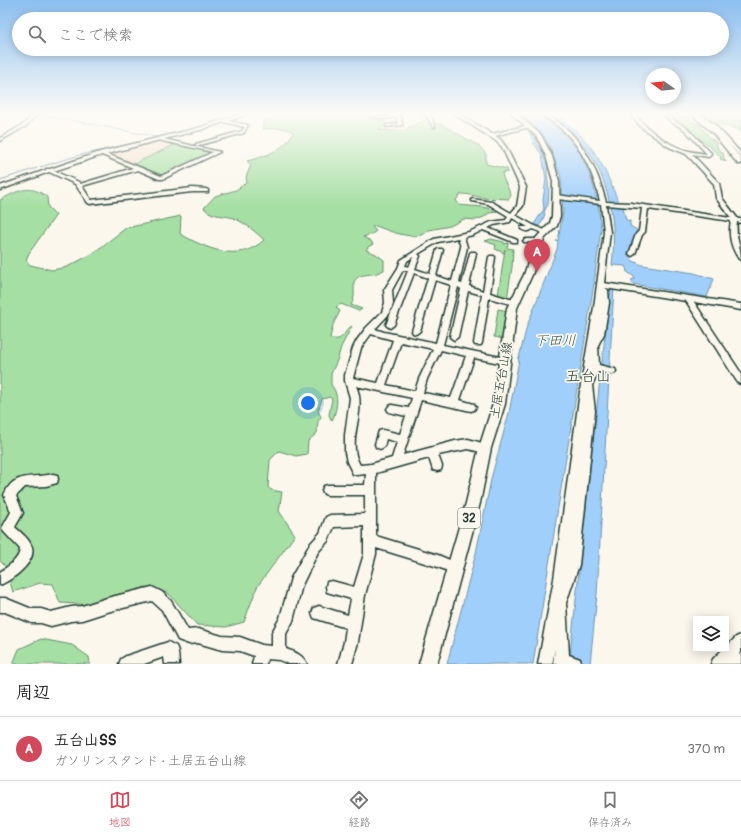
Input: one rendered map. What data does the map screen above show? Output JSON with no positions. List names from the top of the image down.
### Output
{
  "streets": {
    "main road": ["土居五台山線", "32"]
  },
  "districts": ["五台山"],
  "water": ["下田川"],
  "north": "left",
  "page": {
    "search": "ここで検索",
    "pins": "A",
    "heading": "周辺",
    "list": [
      {
        "mark": "A",
        "name": "五台山SS",
        "note": "ガソリンスタンド · 土居五台山線",
        "value": "370 m"
      }
    ],
    "nav": ["地図", "経路", "保存済み"]
  }
}
